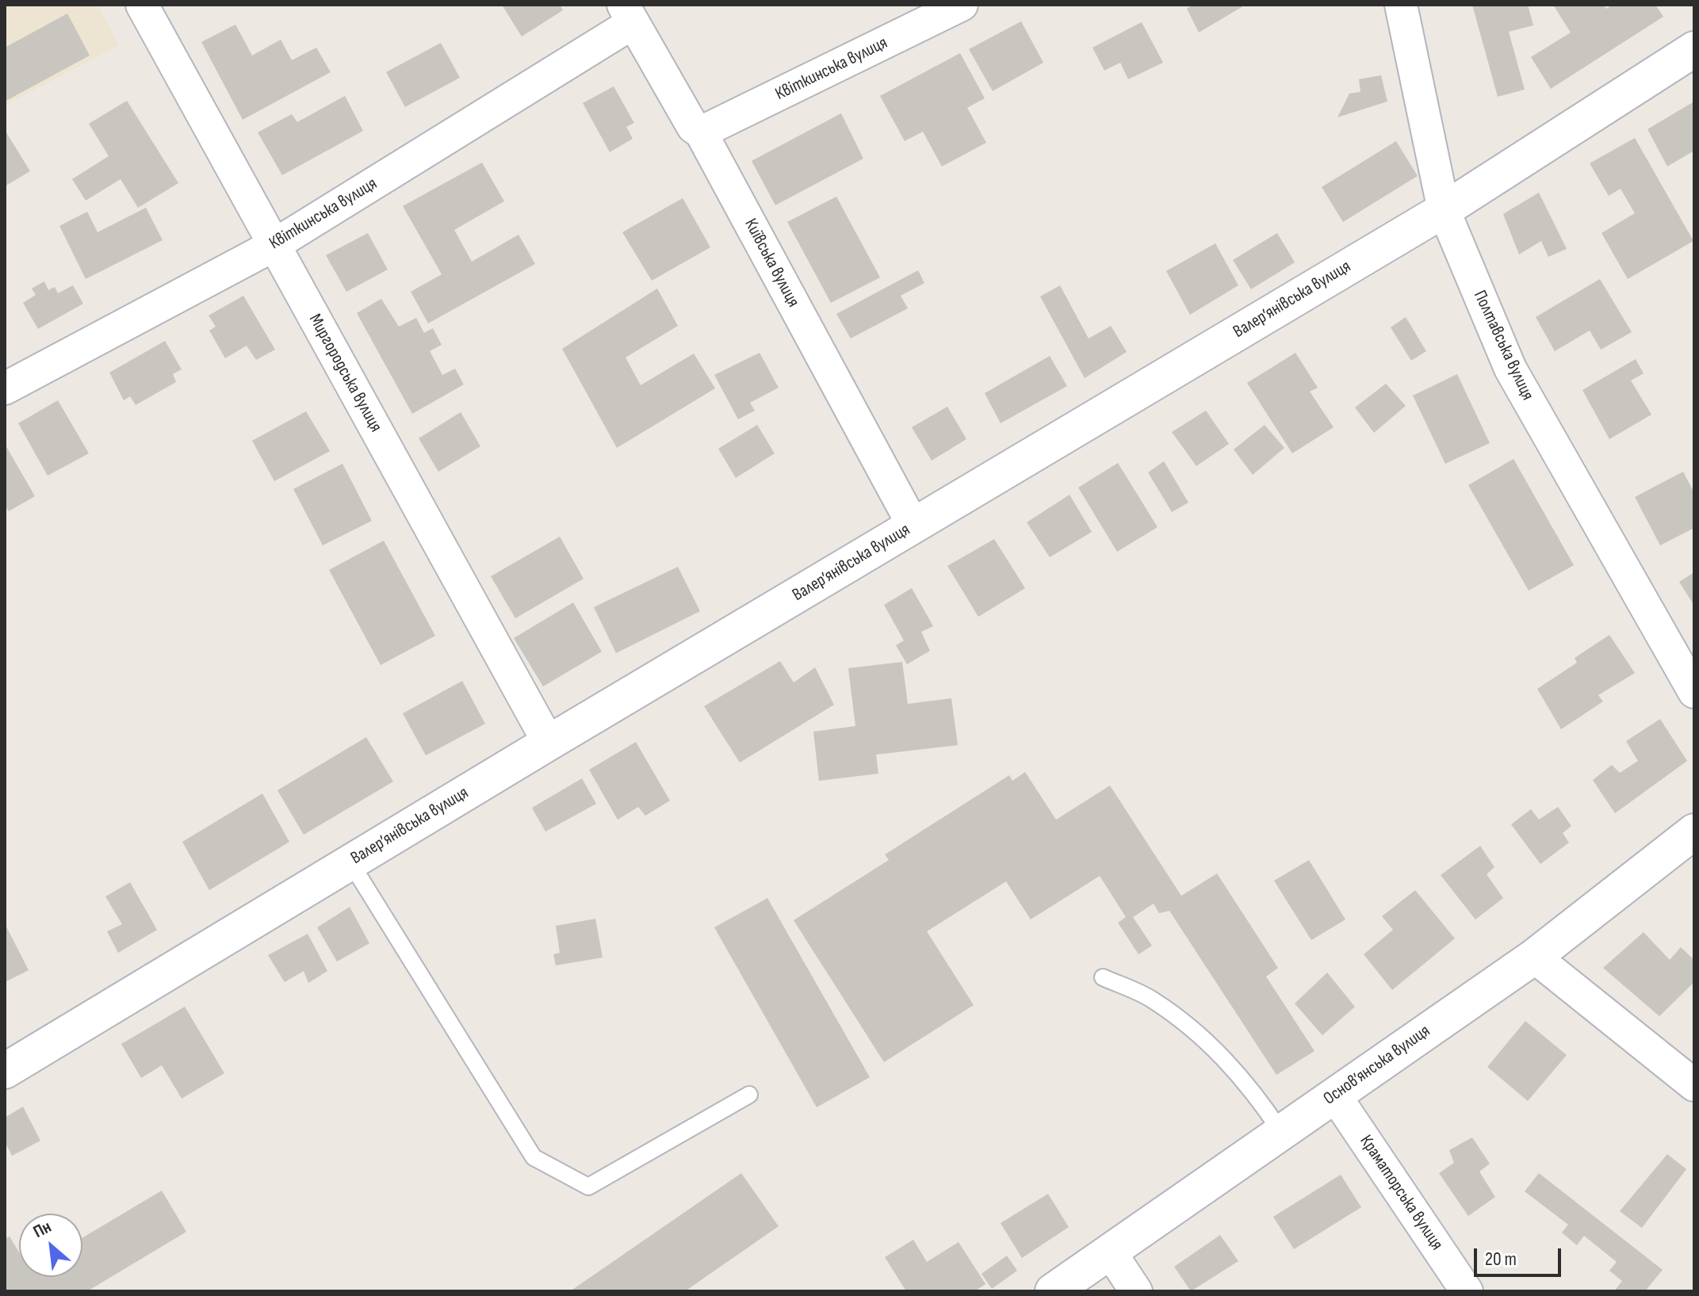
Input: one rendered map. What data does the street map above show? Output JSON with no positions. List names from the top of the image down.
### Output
{
  "streets": {
    "street": [
      "Квіткинська вулиця",
      "Київська вулиця",
      "Валер’янівська вулиця",
      "Полтавська вулиця",
      "Миргородська вулиця",
      "Основ’янська вулиця",
      "Краматорська вулиця"
    ]
  },
  "crossings": [
    ["Квіткинська вулиця", "Київська вулиця"],
    ["Квіткинська вулиця", "Миргородська вулиця"],
    ["Київська вулиця", "Валер’янівська вулиця"],
    ["Валер’янівська вулиця", "Полтавська вулиця"],
    ["Валер’янівська вулиця", "Миргородська вулиця"],
    ["Основ’янська вулиця", "Краматорська вулиця"]
  ],
  "scale_bar": "20 m",
  "north": "top left"
}
